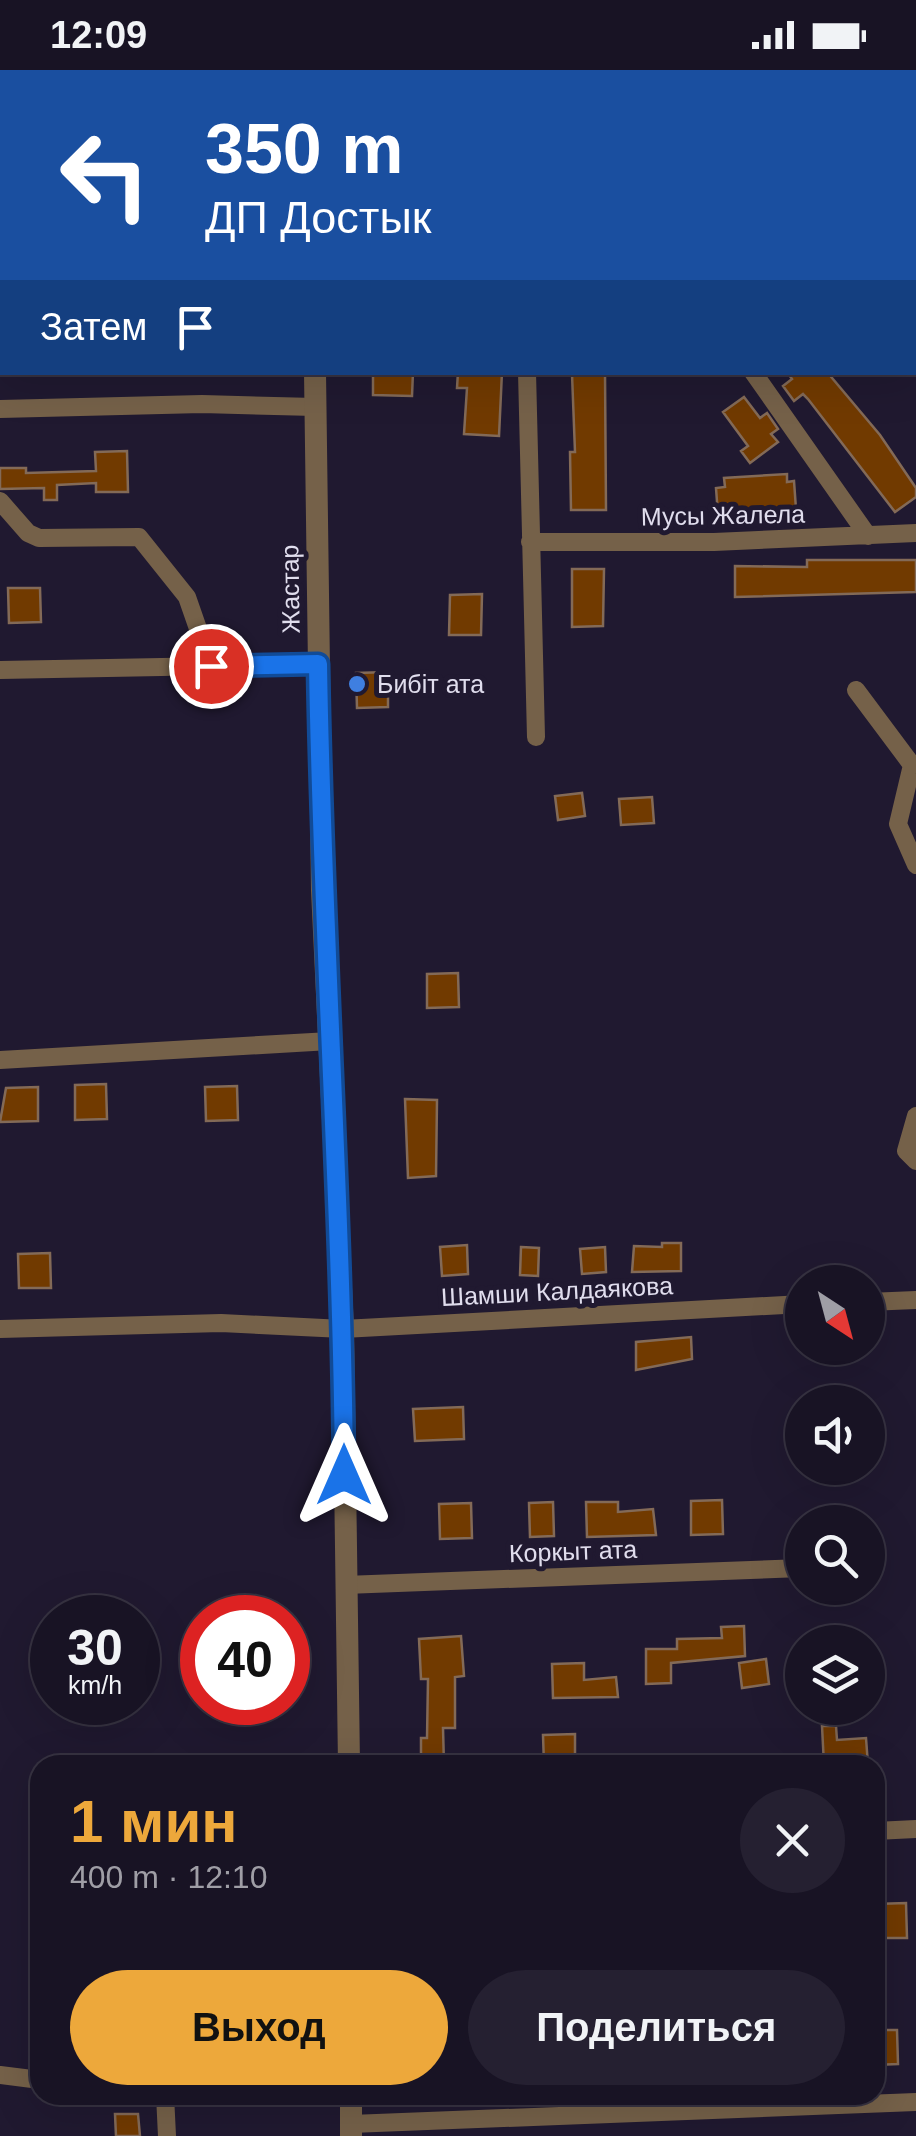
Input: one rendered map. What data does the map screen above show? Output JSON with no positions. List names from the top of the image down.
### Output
{
  "streets": {
    "street": [
      "Мусы Жалела",
      "Жастар",
      "Шамши Калдаякова",
      "Коркыт ата"
    ]
  },
  "crossings": [
    ["Жастар", "Шамши Калдаякова"],
    ["Жастар", "Коркыт ата"]
  ],
  "places": ["Бибіт ата"],
  "north": "bottom right",
  "page": {
    "status": "12:09",
    "turn": ["350 m", "ДП Достык"],
    "then": "Затем",
    "speed": "30 km/h",
    "limit": "40",
    "heading": ["1 мин", "400 m · 12:10"],
    "buttons": ["Выход", "Поделиться"]
  }
}
